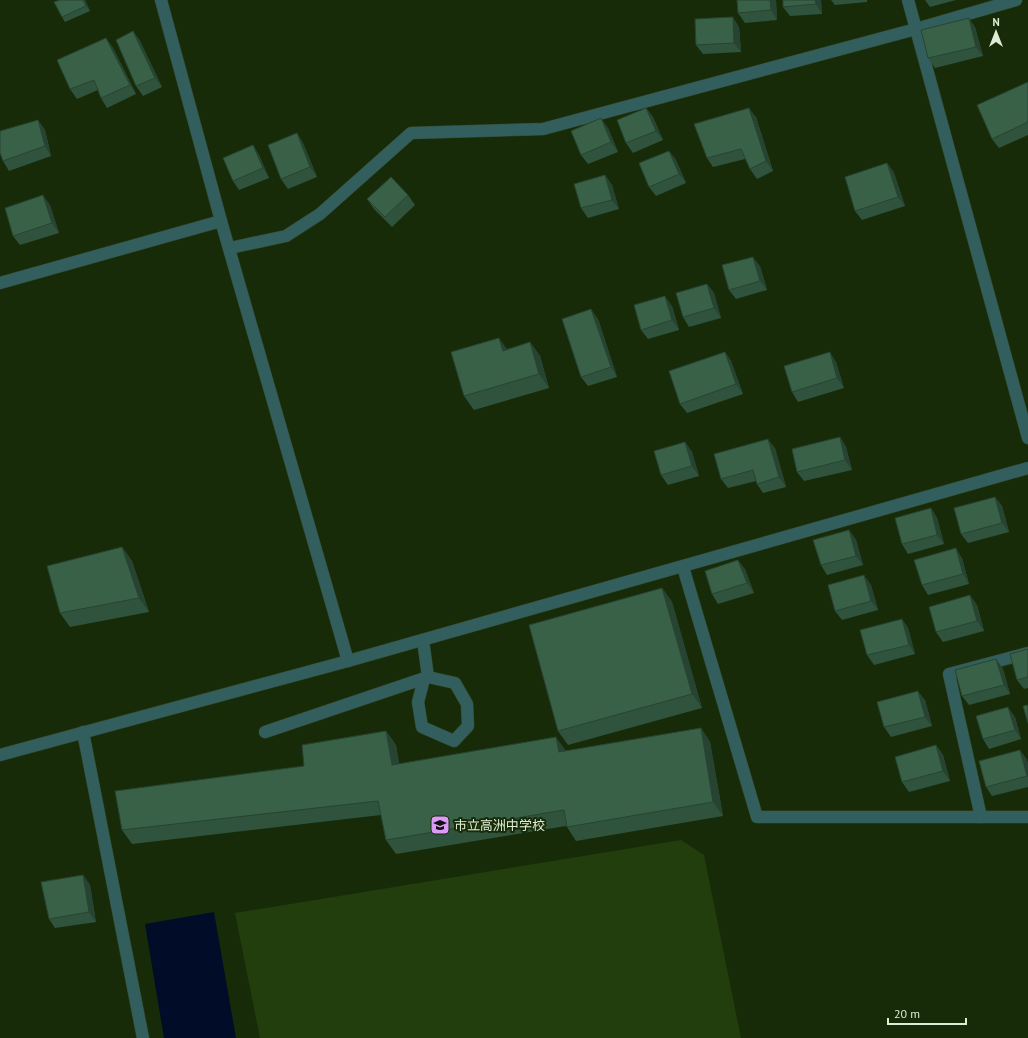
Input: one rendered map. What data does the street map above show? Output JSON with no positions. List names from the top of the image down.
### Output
{
  "places": {
    "school or university": ["市立高洲中学校"]
  },
  "scale_bar": "20 m",
  "north": "top"
}
